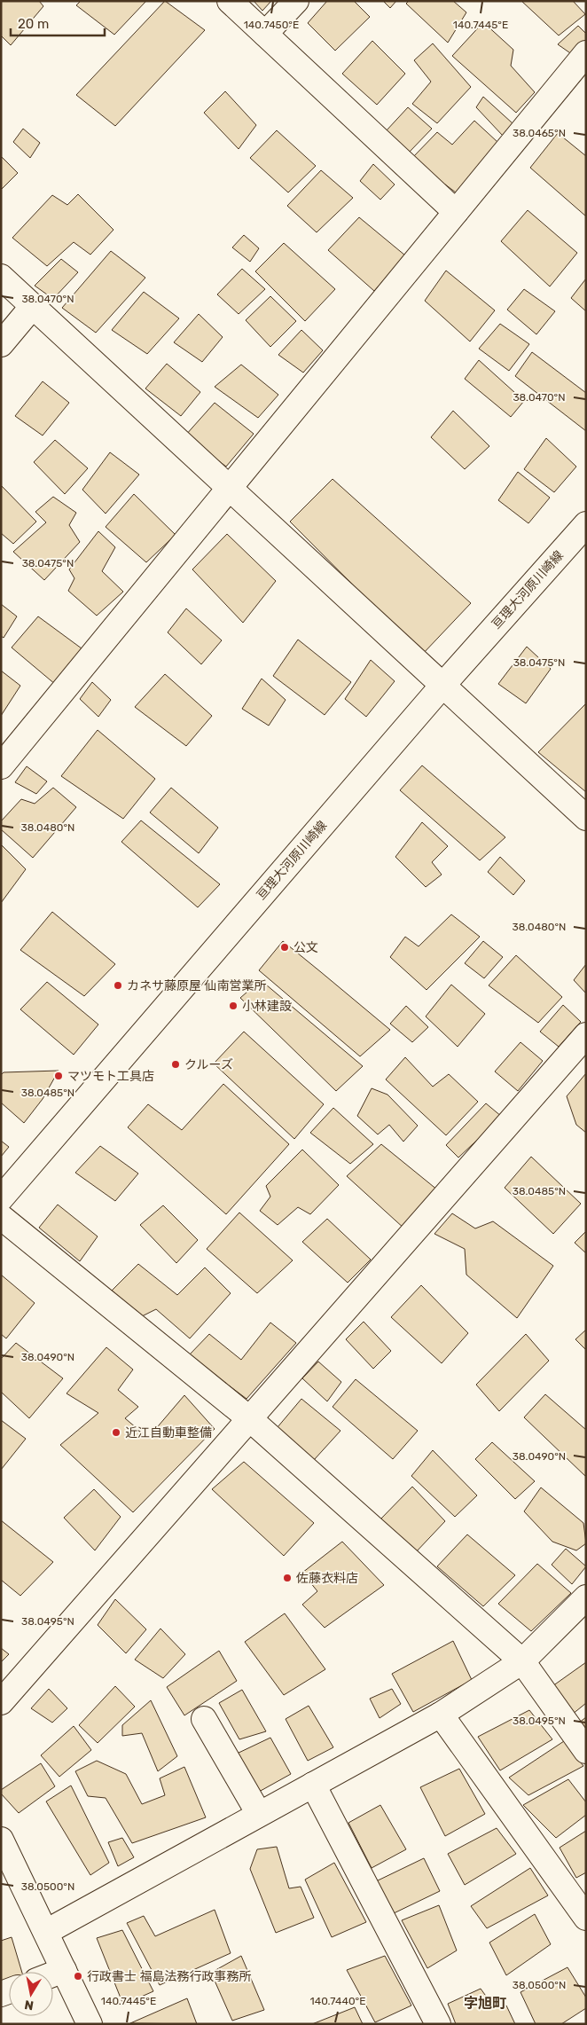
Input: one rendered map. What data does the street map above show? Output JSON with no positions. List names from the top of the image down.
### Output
{
  "streets": {
    "street": ["亘理大河原川崎線"]
  },
  "districts": ["字旭町"],
  "places": [
    "公文",
    "カネサ藤原屋 仙南営業所",
    "小林建設",
    "クルーズ",
    "マツモト工具店",
    "近江自動車整備",
    "佐藤衣料店",
    "行政書士 福島法務行政事務所"
  ],
  "scale_bar": "20 m",
  "north": "bottom",
  "coordinates": [
    "140.7450°E",
    "140.7445°E",
    "38.0465°N",
    "38.0470°N",
    "38.0475°N",
    "38.0480°N",
    "38.0485°N",
    "38.0490°N",
    "38.0495°N",
    "38.0500°N",
    "140.7440°E"
  ]
}
